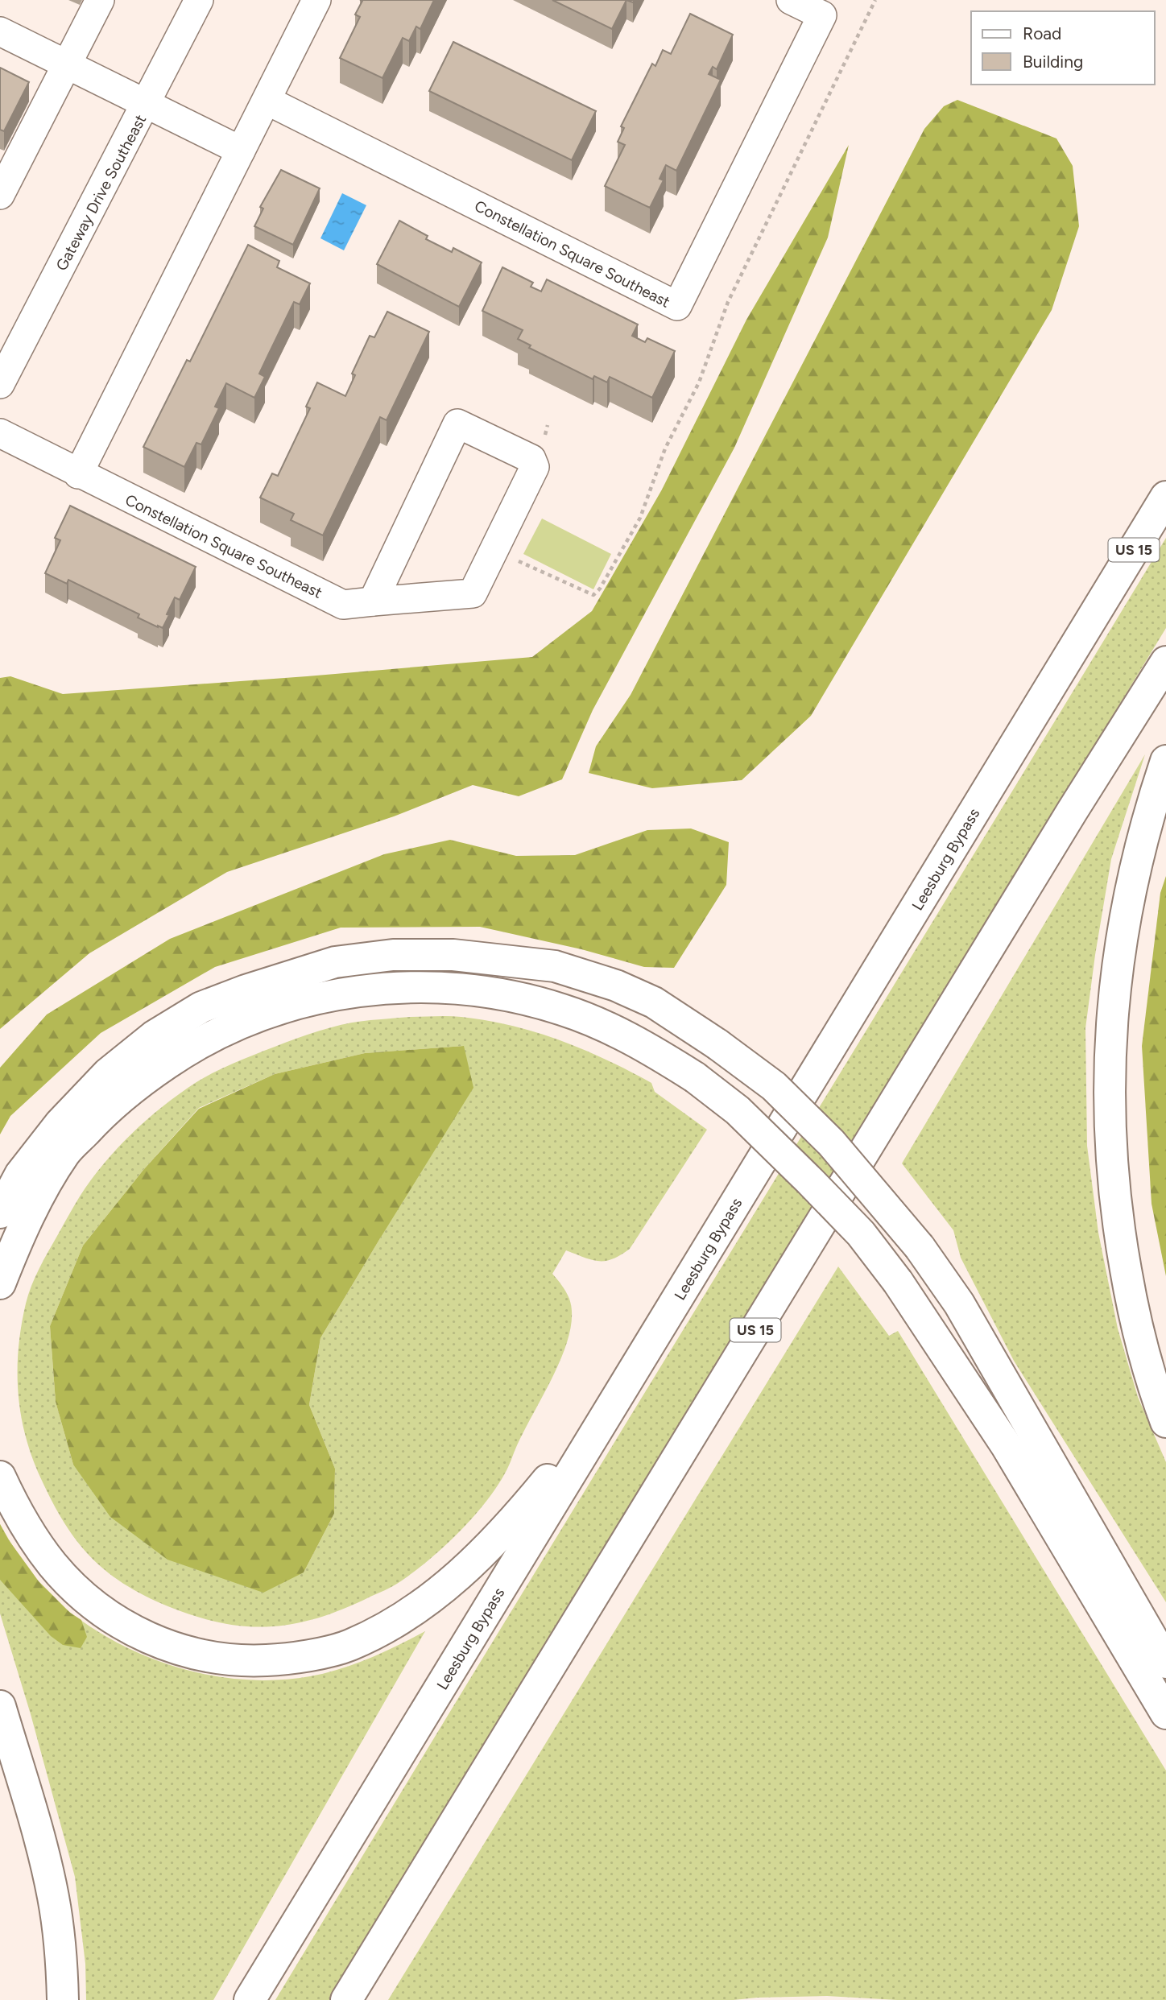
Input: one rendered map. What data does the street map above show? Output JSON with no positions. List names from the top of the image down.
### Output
{
  "streets": {
    "highway": ["US 15", "Leesburg Bypass"],
    "street": ["Gateway Drive Southeast", "Constellation Square Southeast"]
  },
  "legend": ["Road", "Building"]
}
